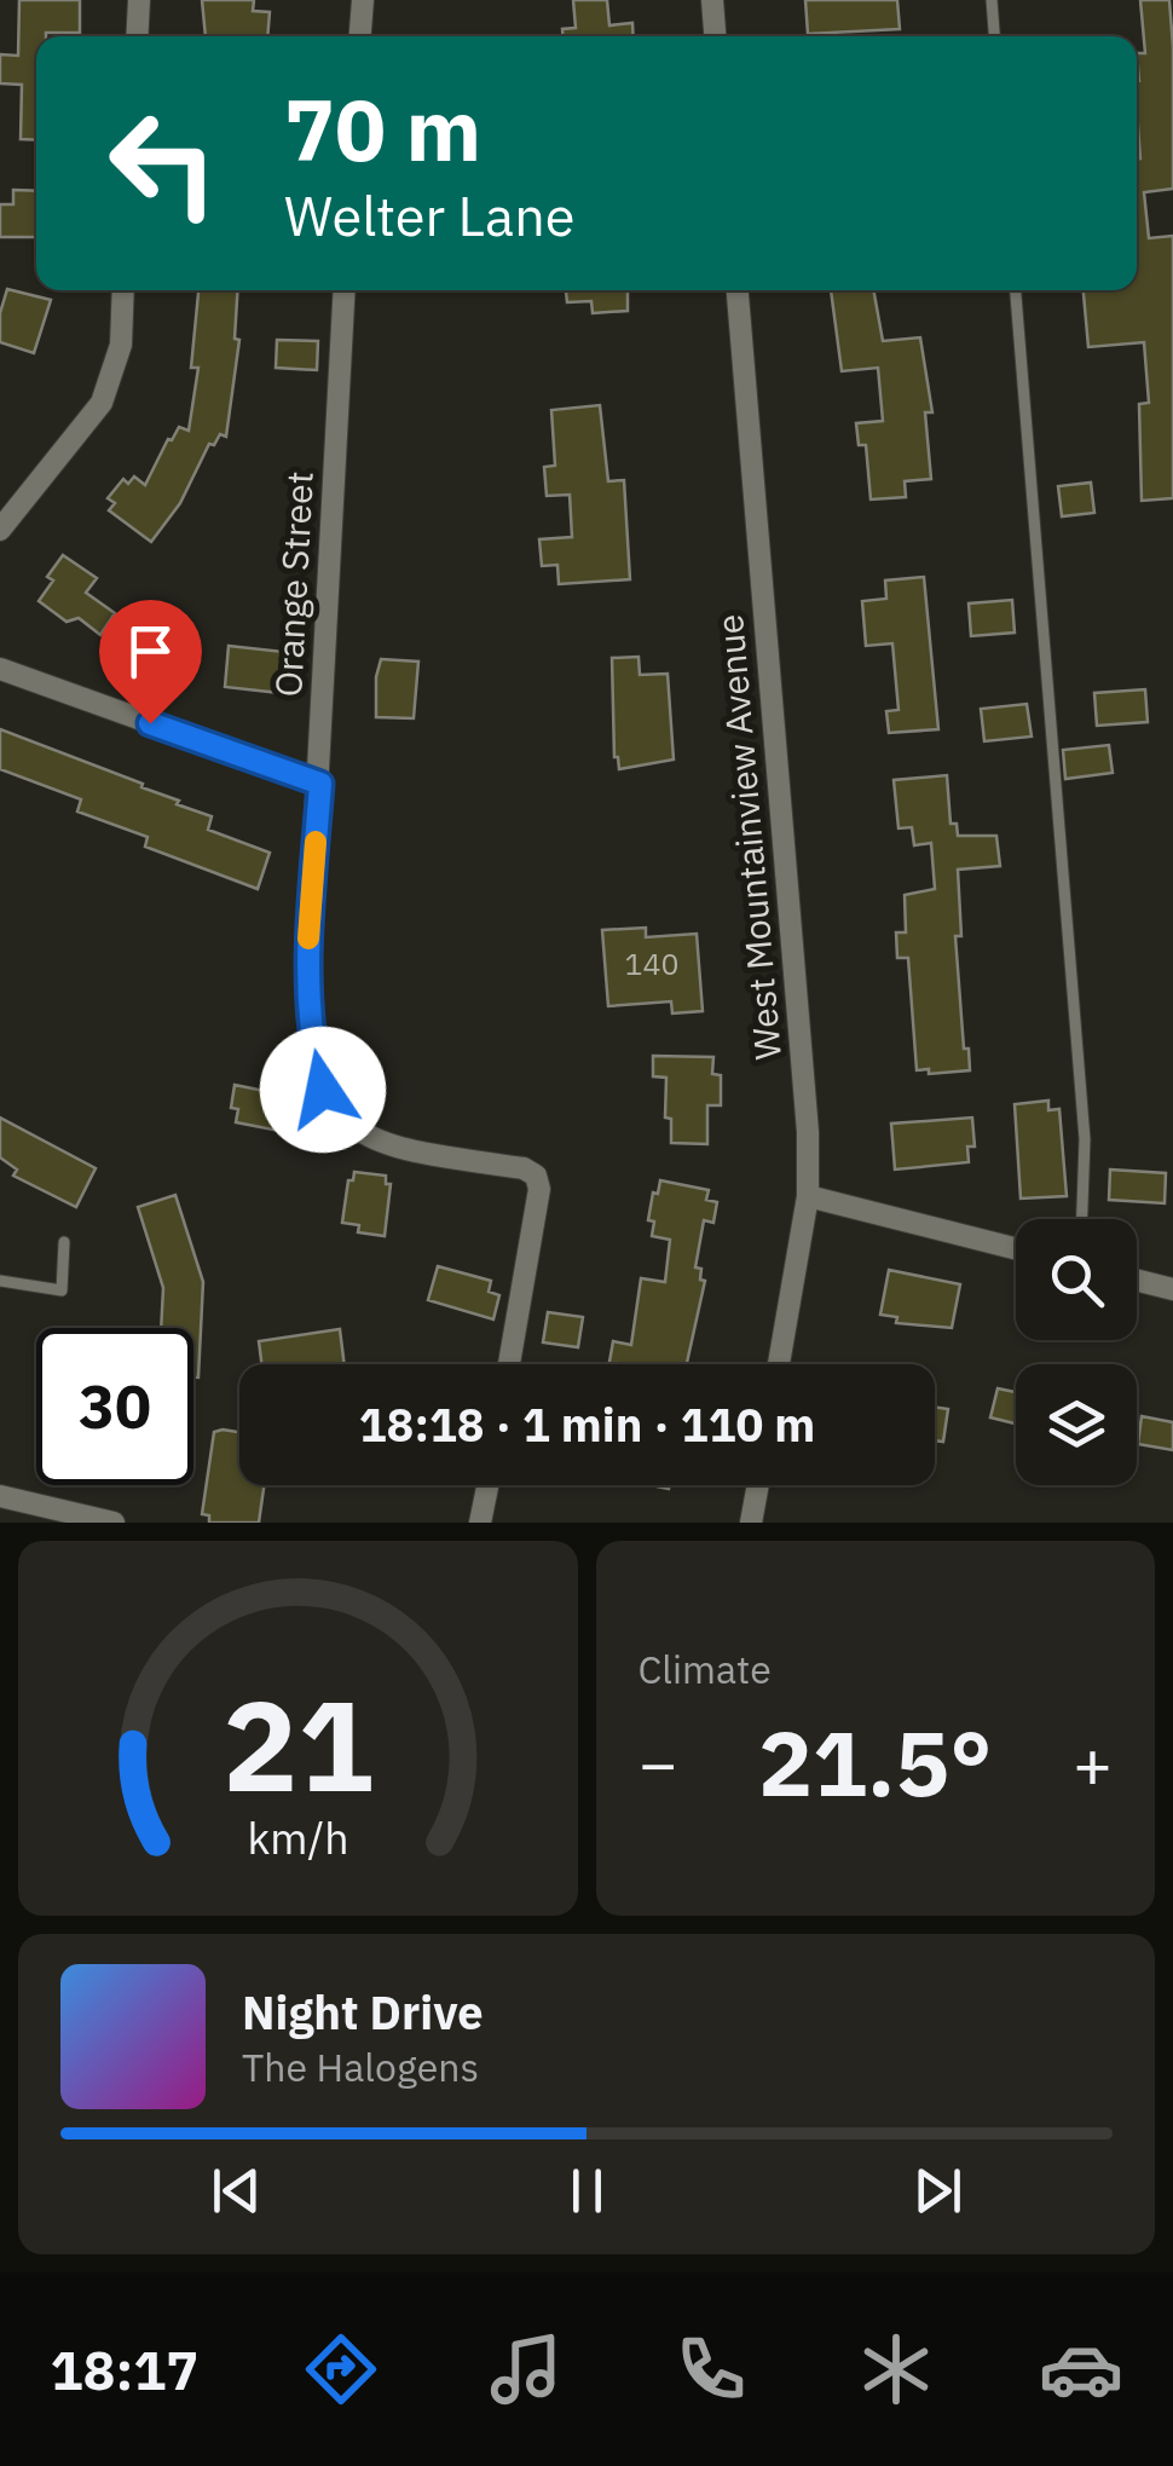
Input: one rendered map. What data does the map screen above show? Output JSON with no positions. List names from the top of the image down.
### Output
{
  "streets": {
    "street": ["Orange Street", "West Mountainview Avenue"]
  },
  "house_numbers": ["140"],
  "page": {
    "turn": ["70 m", "Welter Lane"],
    "limit": "30",
    "trip": "18:18 · 1 min · 110 m",
    "tile": "Climate",
    "heat": ["−", "21.5°", "+"],
    "song": ["Night Drive", "The Halogens"],
    "tabs": "18:17",
    "gauge": ["21", "km/h"]
  }
}
